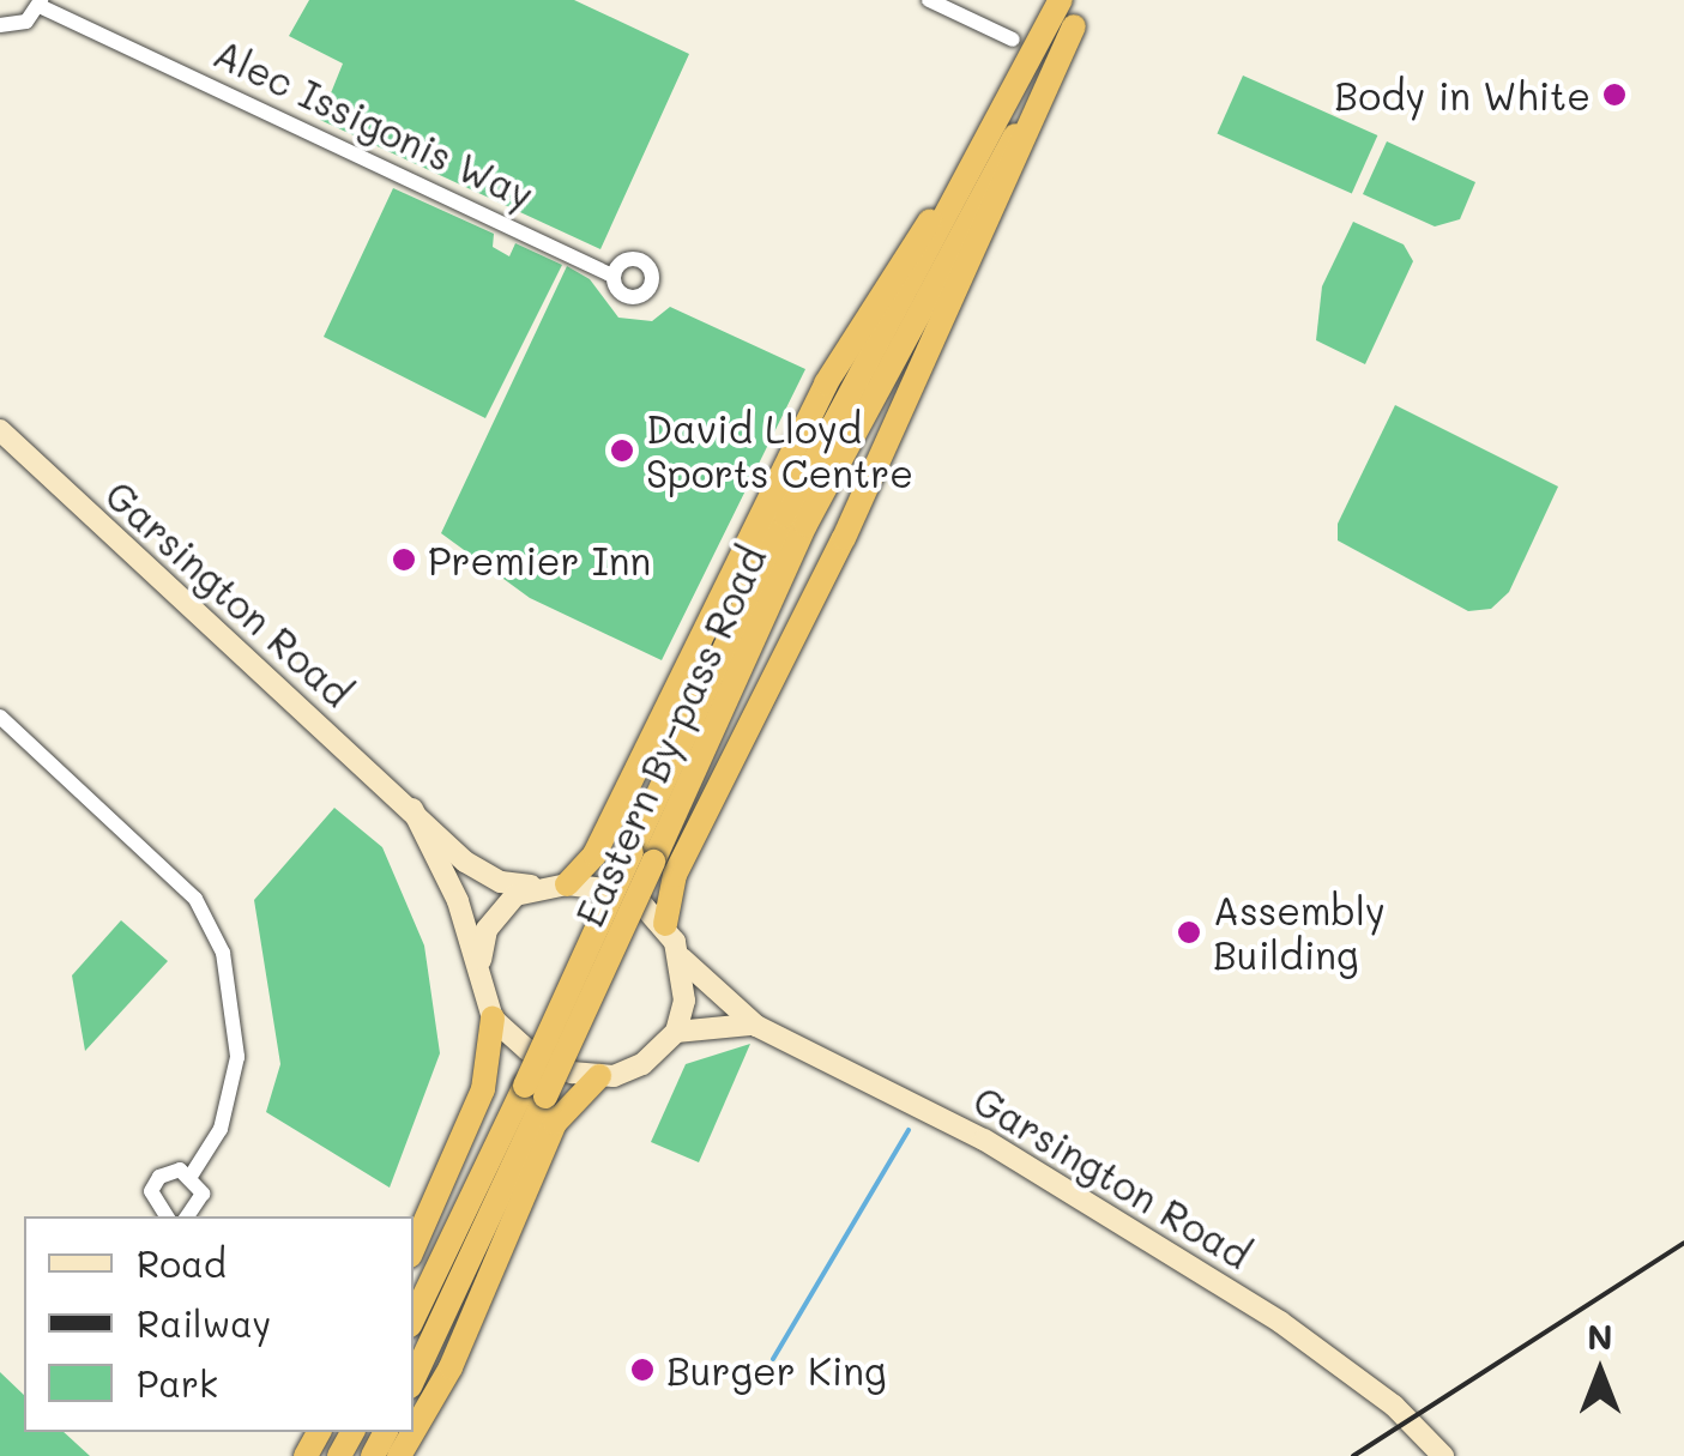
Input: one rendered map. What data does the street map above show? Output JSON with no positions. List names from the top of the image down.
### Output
{
  "streets": {
    "highway": ["Eastern By-pass Road"],
    "main road": ["Garsington Road"],
    "street": ["Alec Issigonis Way"]
  },
  "places": [
    "Body in White",
    "David Lloyd Sports Centre",
    "Premier Inn",
    "Assembly Building",
    "Burger King"
  ],
  "legend": ["Road", "Railway", "Park"],
  "north": "top"
}
